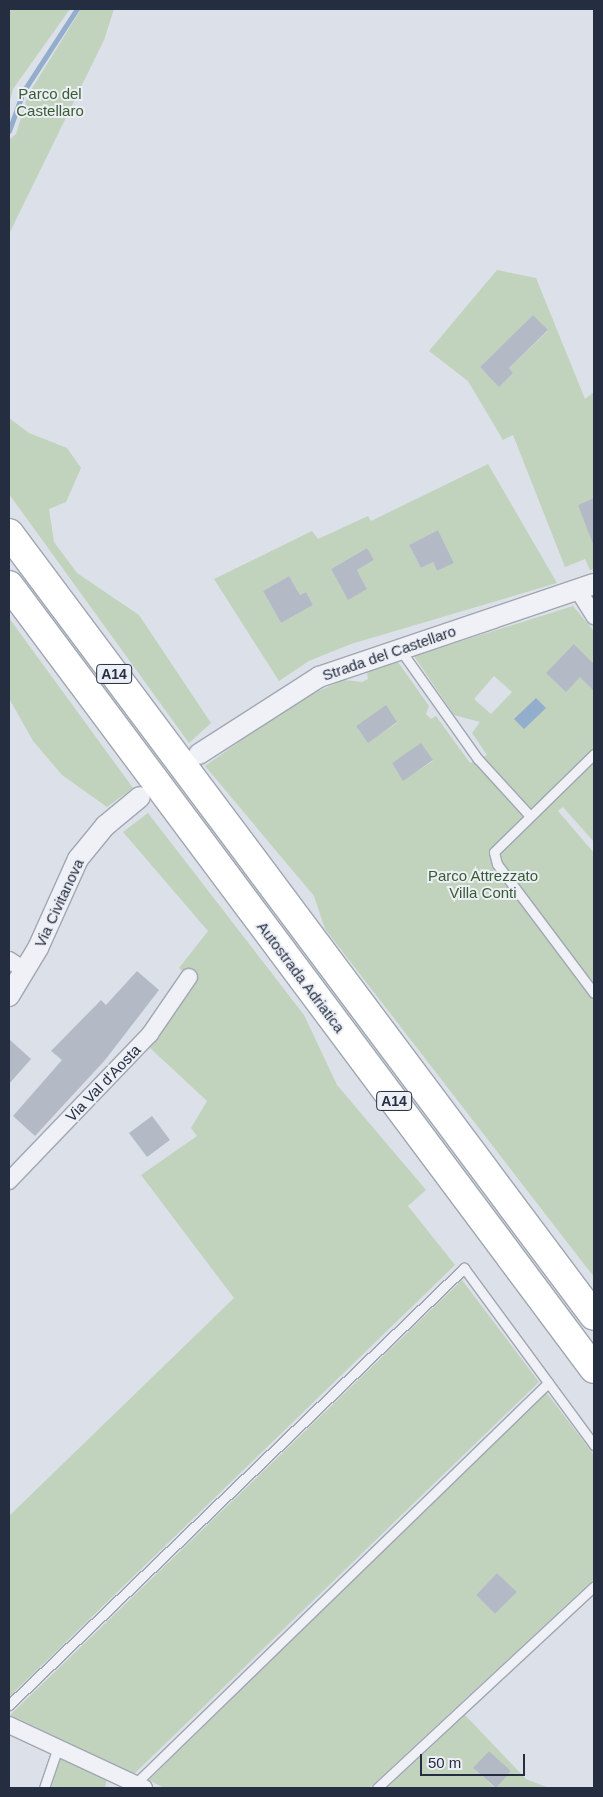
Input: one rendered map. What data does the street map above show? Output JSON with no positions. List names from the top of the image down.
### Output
{
  "streets": {
    "highway": ["A14", "Autostrada Adriatica"],
    "street": ["Strada del Castellaro", "Via Civitanova", "Via Val d'Aosta"]
  },
  "parks": ["Parco del Castellaro", "Parco Attrezzato Villa Conti"],
  "scale_bar": "50 m"
}
